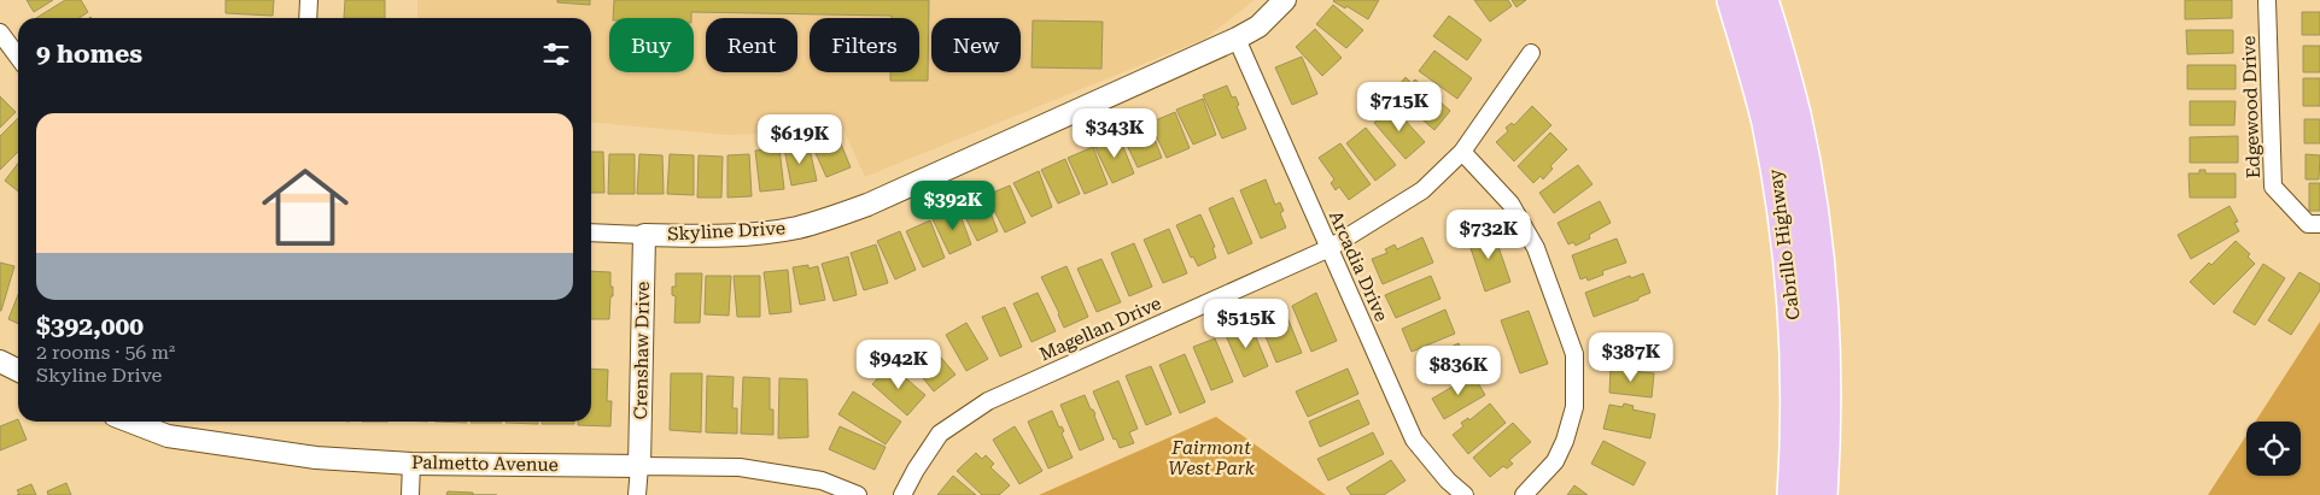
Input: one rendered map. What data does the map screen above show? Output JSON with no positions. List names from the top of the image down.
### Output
{
  "streets": {
    "highway": ["Cabrillo Highway"],
    "street": [
      "Edgewood Drive",
      "Skyline Drive",
      "Arcadia Drive",
      "Magellan Drive",
      "Crenshaw Drive",
      "Palmetto Avenue"
    ]
  },
  "crossings": [
    ["Skyline Drive", "Arcadia Drive"],
    ["Skyline Drive", "Crenshaw Drive"],
    ["Arcadia Drive", "Magellan Drive"],
    ["Crenshaw Drive", "Palmetto Avenue"]
  ],
  "parks": ["Fairmont West Park"],
  "page": {
    "chip": [
      "Buy",
      "Rent",
      "Filters",
      "New"
    ],
    "heading": "9 homes",
    "price": [
      "$715K",
      "$343K",
      "$619K",
      "$392K",
      "$732K",
      "$515K",
      "$387K",
      "$942K",
      "$836K"
    ],
    "list": [
      {
        "name": "$392,000",
        "note": "2 rooms · 56 m² · Skyline Drive"
      }
    ]
  }
}
